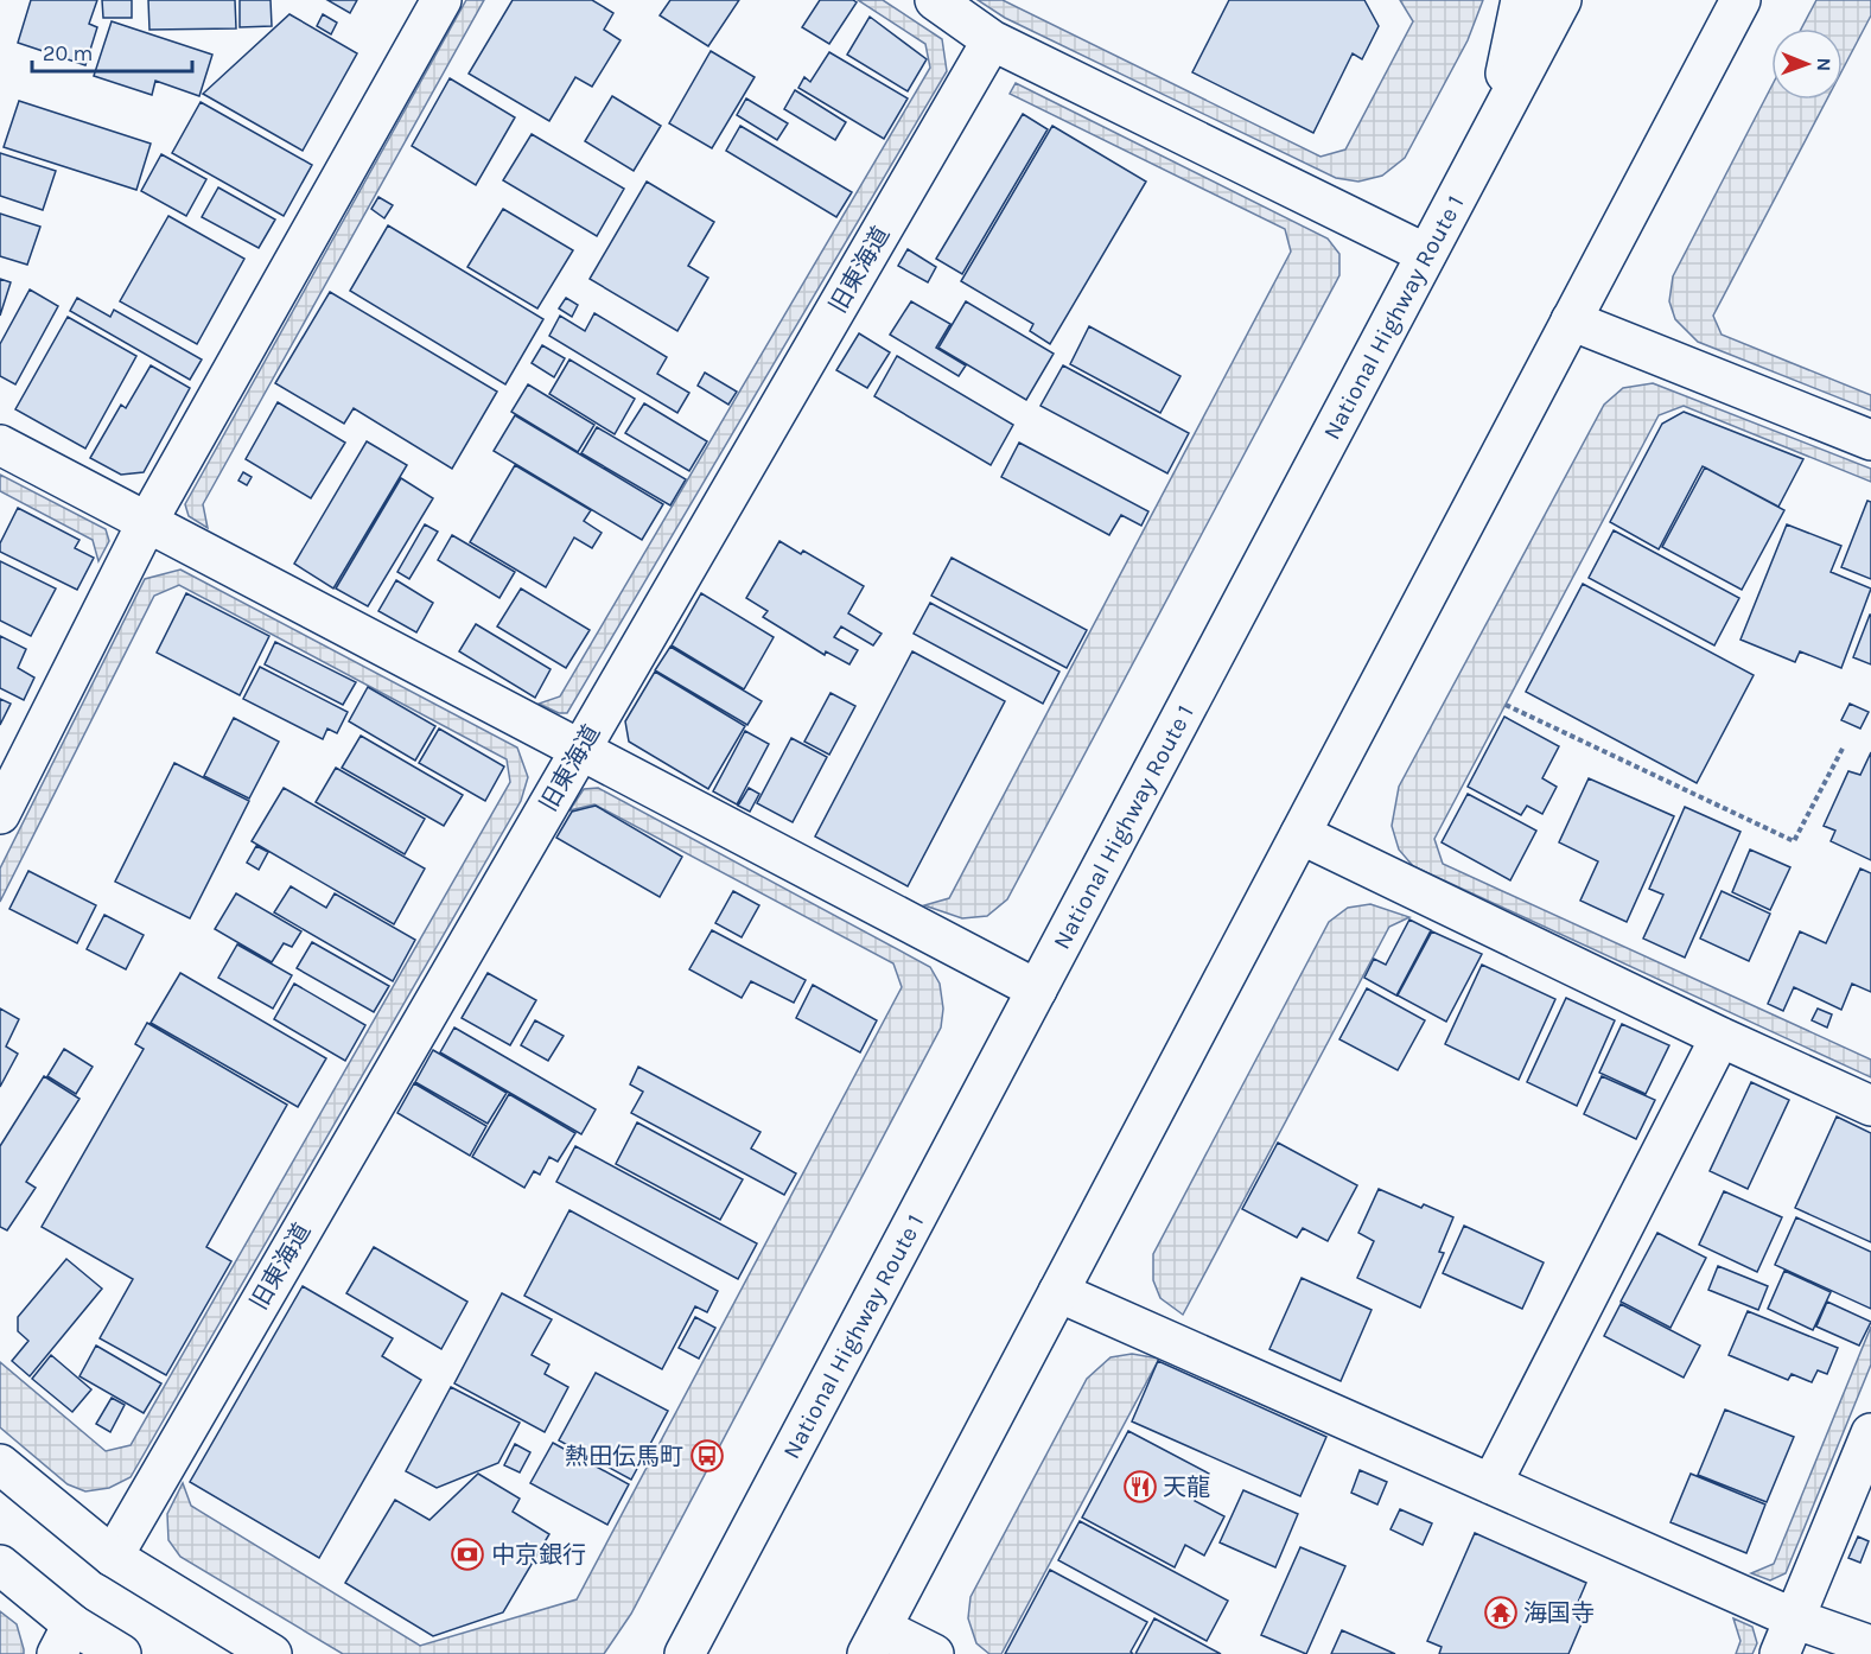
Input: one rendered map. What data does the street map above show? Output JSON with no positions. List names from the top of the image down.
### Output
{
  "streets": {
    "main road": ["旧東海道", "National Highway Route 1"]
  },
  "places": {
    "bus stop": ["熱田伝馬町"],
    "restaurant": ["天龍"],
    "bank": ["中京銀行"],
    "temple": ["海国寺"]
  },
  "scale_bar": "20 m",
  "north": "right"
}
